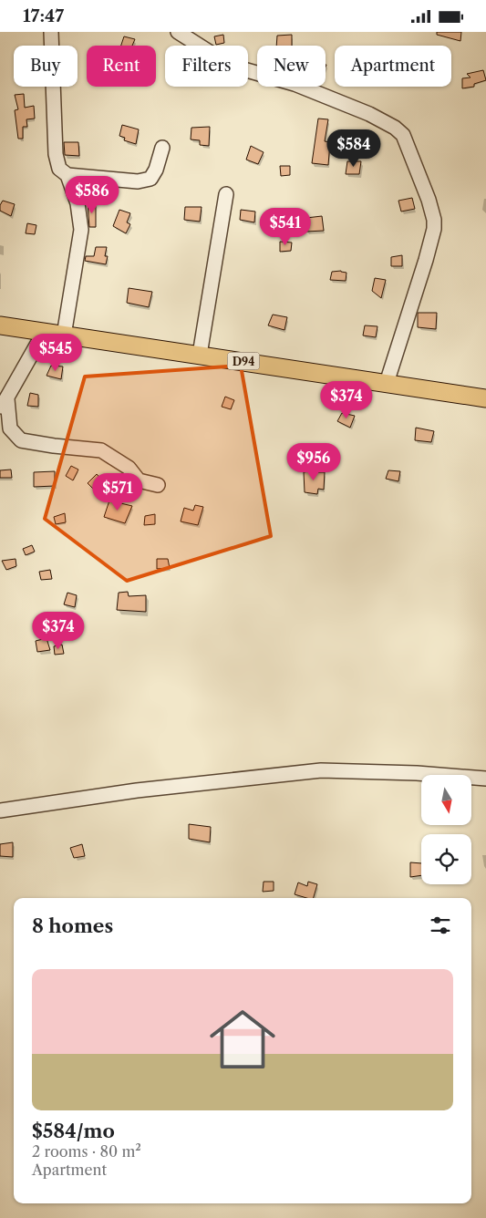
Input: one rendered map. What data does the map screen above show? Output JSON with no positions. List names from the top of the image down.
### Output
{
  "streets": {
    "main road": ["D94"]
  },
  "north": "bottom",
  "page": {
    "status": "17:47",
    "chip": [
      "Buy",
      "Rent",
      "Filters",
      "New",
      "Apartment"
    ],
    "price": [
      "$584",
      "$586",
      "$541",
      "$545",
      "$374",
      "$956",
      "$571",
      "$374"
    ],
    "heading": "8 homes",
    "list": [
      {
        "name": "$584/mo",
        "note": "2 rooms · 80 m² · Apartment"
      }
    ]
  }
}
